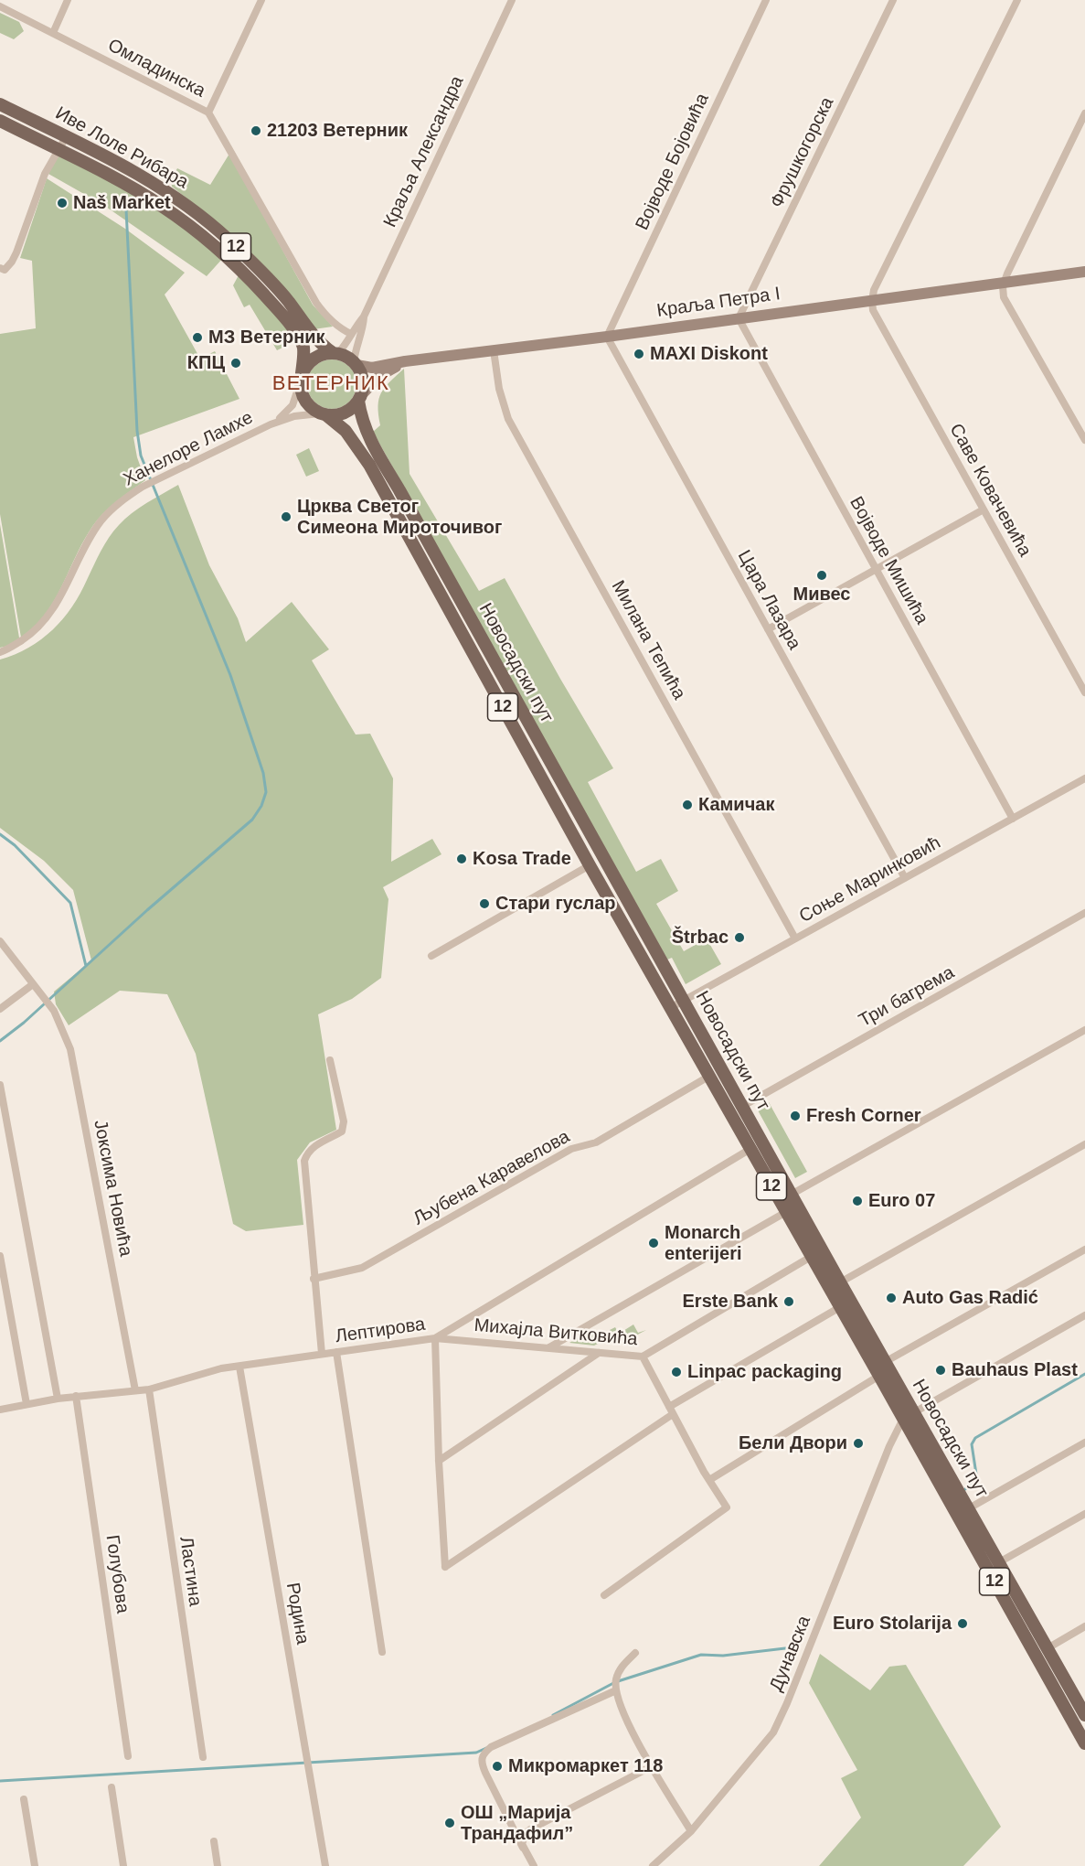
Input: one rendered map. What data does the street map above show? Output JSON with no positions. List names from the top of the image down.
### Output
{
  "streets": {
    "main road": ["Иве Лоле Рибара", "12", "Новосадски пут"],
    "street": [
      "Омладинска",
      "Краља Александра",
      "Фрушкогорска",
      "Војводе Бојовића",
      "Краља Петра I",
      "Ханелоре Ламхе",
      "Саве Ковачевића",
      "Војводе Мишића",
      "Цара Лазара",
      "Милана Тепића",
      "Соње Маринковић",
      "Три багрема",
      "Љубена Каравелова",
      "Јоксима Новића",
      "Лептирова",
      "Михајла Витковића",
      "Ластина",
      "Голубова",
      "Родина",
      "Дунавска"
    ]
  },
  "crossings": [
    ["Иве Лоле Рибара", "12"],
    ["Иве Лоле Рибара", "Краља Петра I"],
    ["Иве Лоле Рибара", "Ханелоре Ламхе"],
    ["Иве Лоле Рибара", "Новосадски пут"],
    ["Фрушкогорска", "Краља Петра I"],
    ["Фрушкогорска", "Војводе Мишића"],
    ["Војводе Бојовића", "Краља Петра I"],
    ["Војводе Бојовића", "Цара Лазара"],
    ["12", "Краља Петра I"],
    ["12", "Ханелоре Ламхе"],
    ["12", "Новосадски пут"],
    ["Краља Петра I", "Ханелоре Ламхе"],
    ["Краља Петра I", "Саве Ковачевића"],
    ["Краља Петра I", "Војводе Мишића"],
    ["Краља Петра I", "Цара Лазара"],
    ["Краља Петра I", "Милана Тепића"],
    ["Краља Петра I", "Новосадски пут"],
    ["Ханелоре Ламхе", "Новосадски пут"],
    ["Војводе Мишића", "Соње Маринковић"],
    ["Цара Лазара", "Соње Маринковић"],
    ["Милана Тепића", "Соње Маринковић"],
    ["Новосадски пут", "Соње Маринковић"],
    ["Новосадски пут", "Три багрема"],
    ["Новосадски пут", "Љубена Каравелова"],
    ["Новосадски пут", "Лептирова"],
    ["Новосадски пут", "Михајла Витковића"],
    ["Новосадски пут", "Дунавска"],
    ["Јоксима Новића", "Лептирова"],
    ["Лептирова", "Михајла Витковића"],
    ["Лептирова", "Ластина"],
    ["Лептирова", "Голубова"],
    ["Лептирова", "Родина"]
  ],
  "districts": ["ВЕТЕРНИК"],
  "places": [
    "21203 Ветерник",
    "Naš Market",
    "МЗ Ветерник",
    "MAXI Diskont",
    "КПЦ",
    "Црква Светог Симеона Мироточивог",
    "Мивес",
    "Камичак",
    "Kosa Trade",
    "Стари гуслар",
    "Štrbac",
    "Fresh Corner",
    "Euro 07",
    "Monarch enterijeri",
    "Auto Gas Radić",
    "Erste Bank",
    "Bauhaus Plast",
    "Linpac packaging",
    "Бели Двори",
    "Euro Stolarija",
    "Микромаркет 118",
    "ОШ „Марија Трандафил”"
  ]
}
